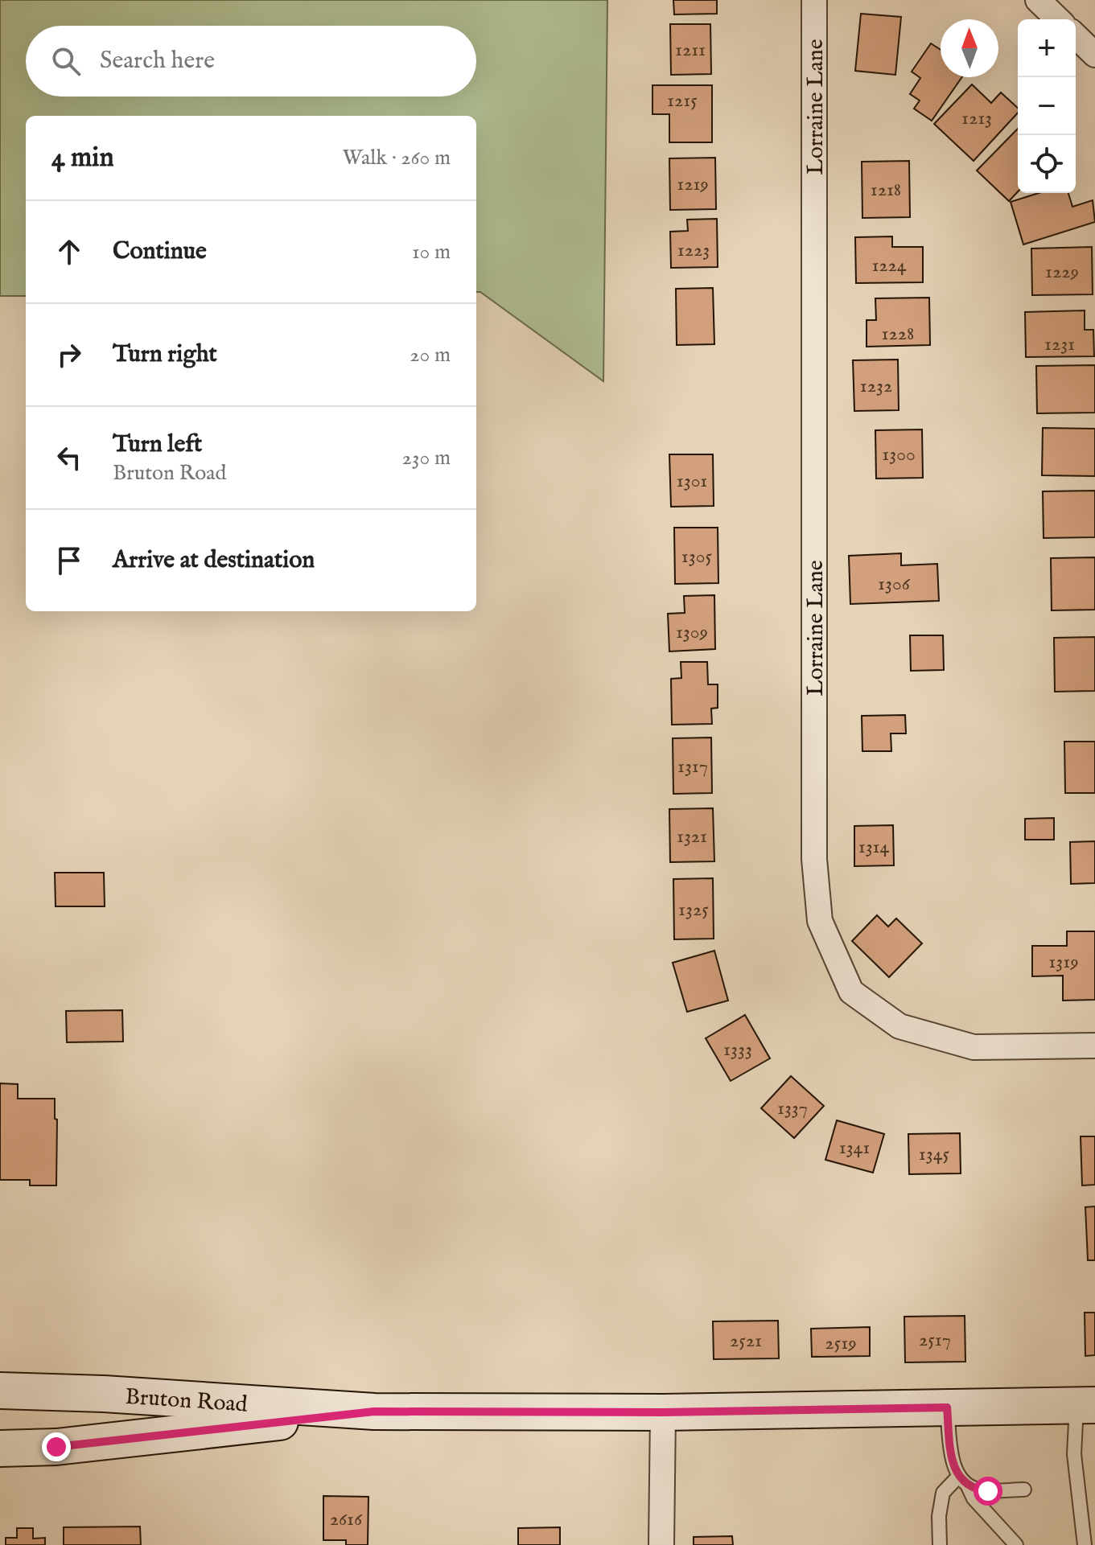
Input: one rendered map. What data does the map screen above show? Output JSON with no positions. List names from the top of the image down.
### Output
{
  "streets": {
    "main road": ["Bruton Road"],
    "street": ["Lorraine Lane"]
  },
  "house_numbers": [
    "1211",
    "1215",
    "1213",
    "1219",
    "1218",
    "1223",
    "1224",
    "1229",
    "1228",
    "1231",
    "1232",
    "1300",
    "1301",
    "1305",
    "1306",
    "1309",
    "1317",
    "1321",
    "1314",
    "1325",
    "1319",
    "1333",
    "1337",
    "1341",
    "1345",
    "2517",
    "2521",
    "2519",
    "2616"
  ],
  "north": "top",
  "page": {
    "map_buttons": ["+", "−"],
    "search": "Search here",
    "heading": ["4 min", "Walk · 260 m"],
    "list": [
      ["Continue", "10 m"],
      ["Turn right", "20 m"],
      ["Turn left", "Bruton Road", "230 m"],
      "Arrive at destination"
    ]
  }
}
